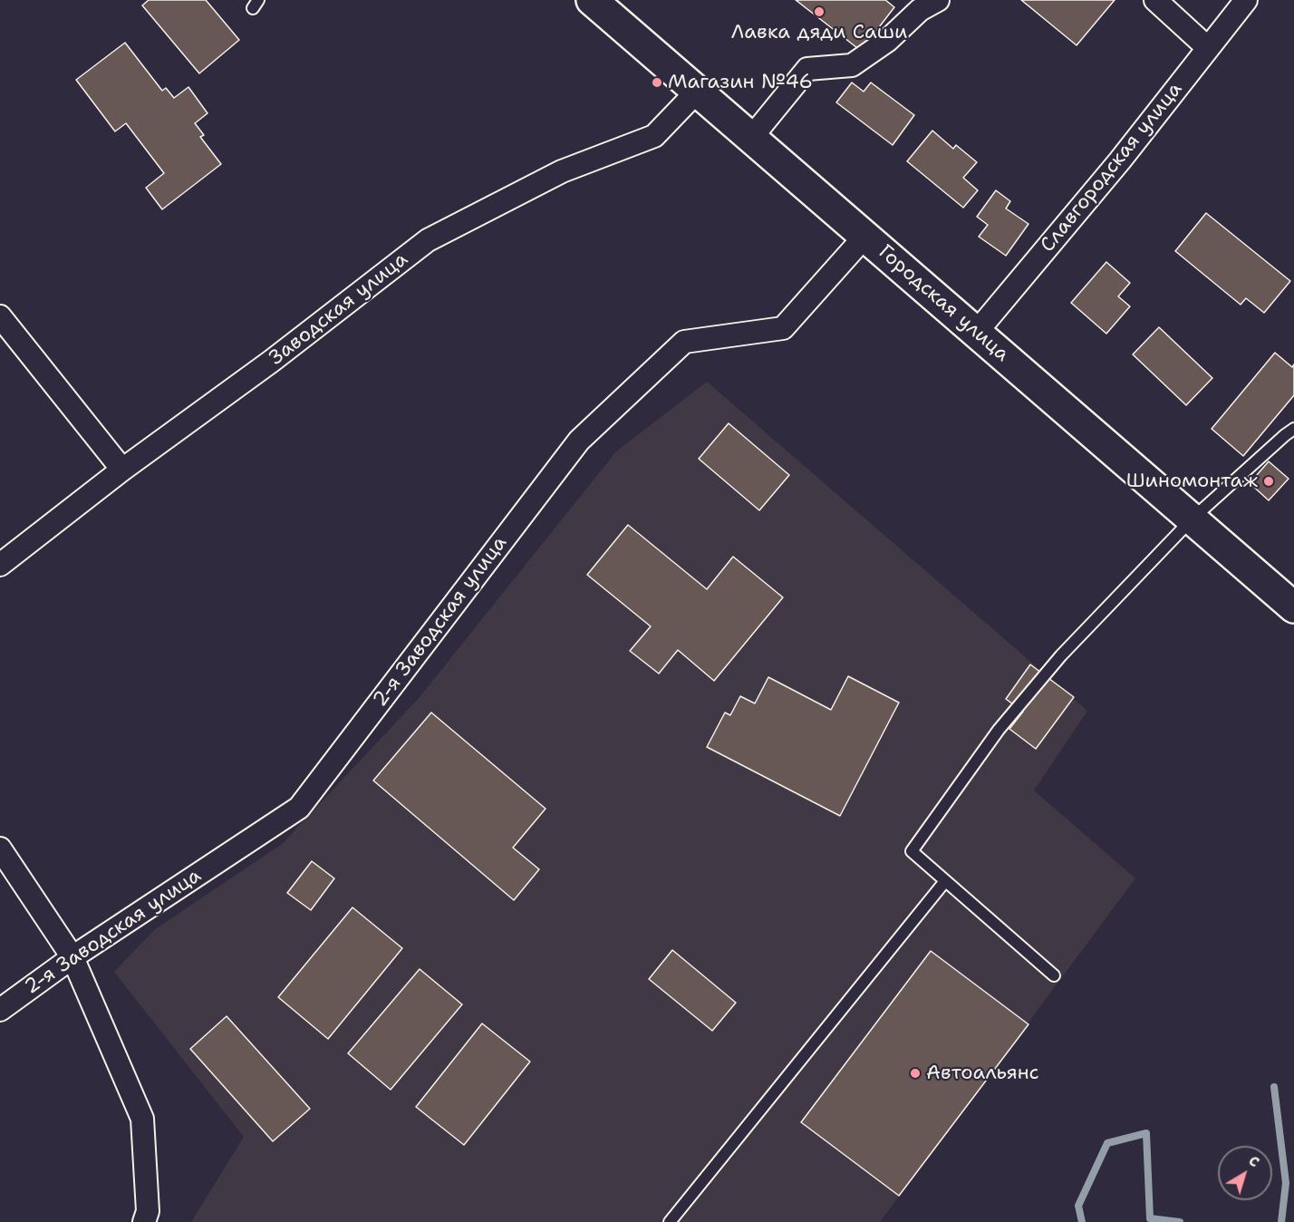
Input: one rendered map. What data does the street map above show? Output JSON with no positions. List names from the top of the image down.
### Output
{
  "streets": {
    "street": [
      "Славгородская улица",
      "Городская улица",
      "Заводская улица",
      "2-я Заводская улица"
    ]
  },
  "crossings": [
    ["Славгородская улица", "Городская улица"],
    ["Городская улица", "Заводская улица"],
    ["Городская улица", "2-я Заводская улица"]
  ],
  "places": [
    "Лавка дяди Саши",
    "Магазин №46",
    "Шиномонтаж",
    "Автоальянс"
  ],
  "north": "top right"
}
